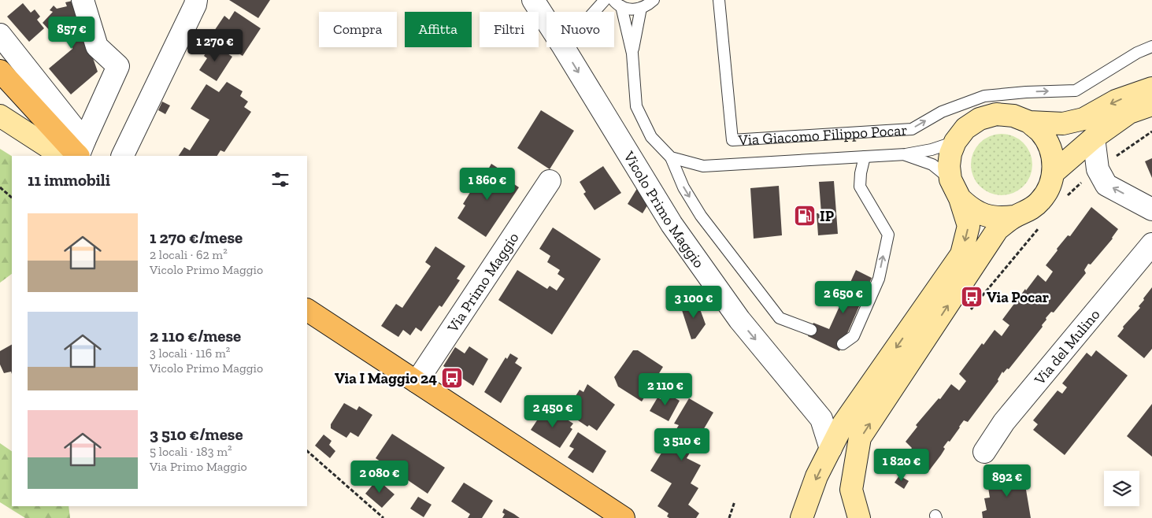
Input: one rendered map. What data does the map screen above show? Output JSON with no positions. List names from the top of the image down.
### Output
{
  "streets": {
    "main road": ["Via Giacomo Filippo Pocar"],
    "street": ["Vicolo Primo Maggio", "Via Primo Maggio", "Via del Mulino"]
  },
  "crossings": [
    ["Via Giacomo Filippo Pocar", "Vicolo Primo Maggio"]
  ],
  "one_way": ["Vicolo Primo Maggio"],
  "places": {
    "fuel station": ["IP"],
    "bus stop": ["Via Pocar", "Via I Maggio 24"]
  },
  "page": {
    "chip": [
      "Compra",
      "Affitta",
      "Filtri",
      "Nuovo"
    ],
    "price": [
      "857 €",
      "1 270 €",
      "1 860 €",
      "2 650 €",
      "3 100 €",
      "2 110 €",
      "2 450 €",
      "3 510 €",
      "1 820 €",
      "2 080 €",
      "892 €"
    ],
    "heading": "11 immobili",
    "list": [
      {
        "name": "1 270 €/mese",
        "note": "2 locali · 62 m² · Vicolo Primo Maggio"
      },
      {
        "name": "2 110 €/mese",
        "note": "3 locali · 116 m² · Vicolo Primo Maggio"
      },
      {
        "name": "3 510 €/mese",
        "note": "5 locali · 183 m² · Via Primo Maggio"
      }
    ]
  }
}
